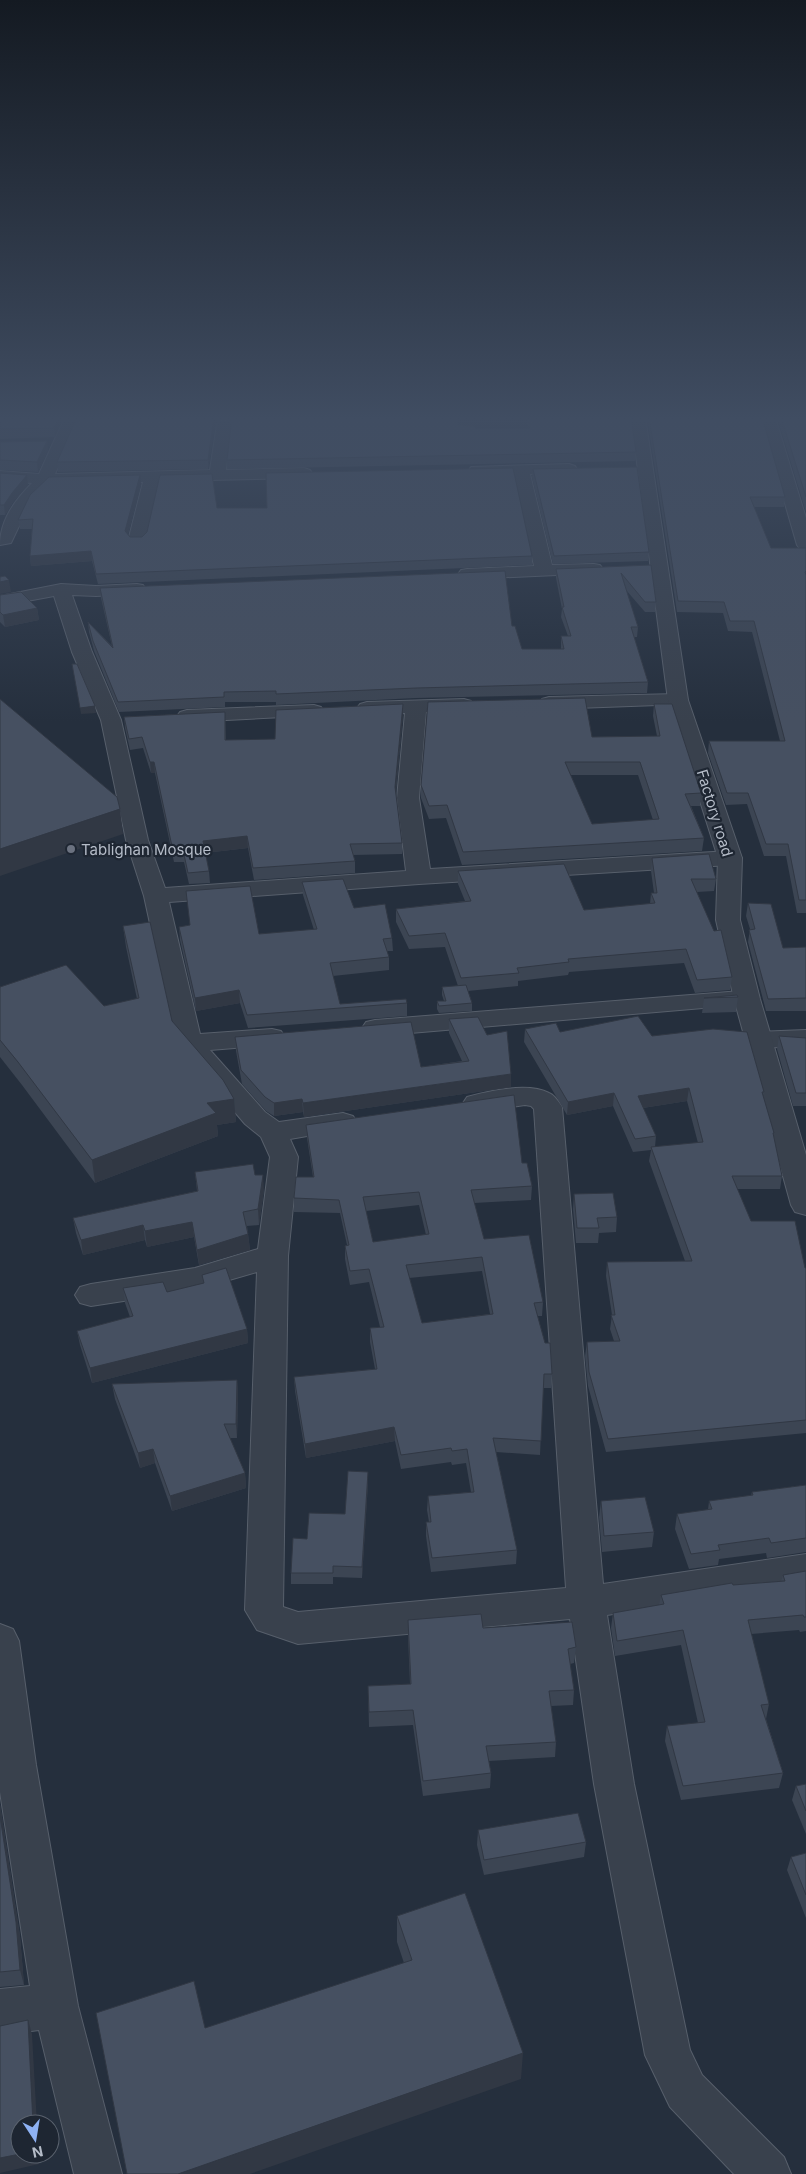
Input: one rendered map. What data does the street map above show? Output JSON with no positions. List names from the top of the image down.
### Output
{
  "streets": {
    "street": ["Factory road"]
  },
  "places": ["Tablighan Mosque"],
  "north": "bottom"
}
